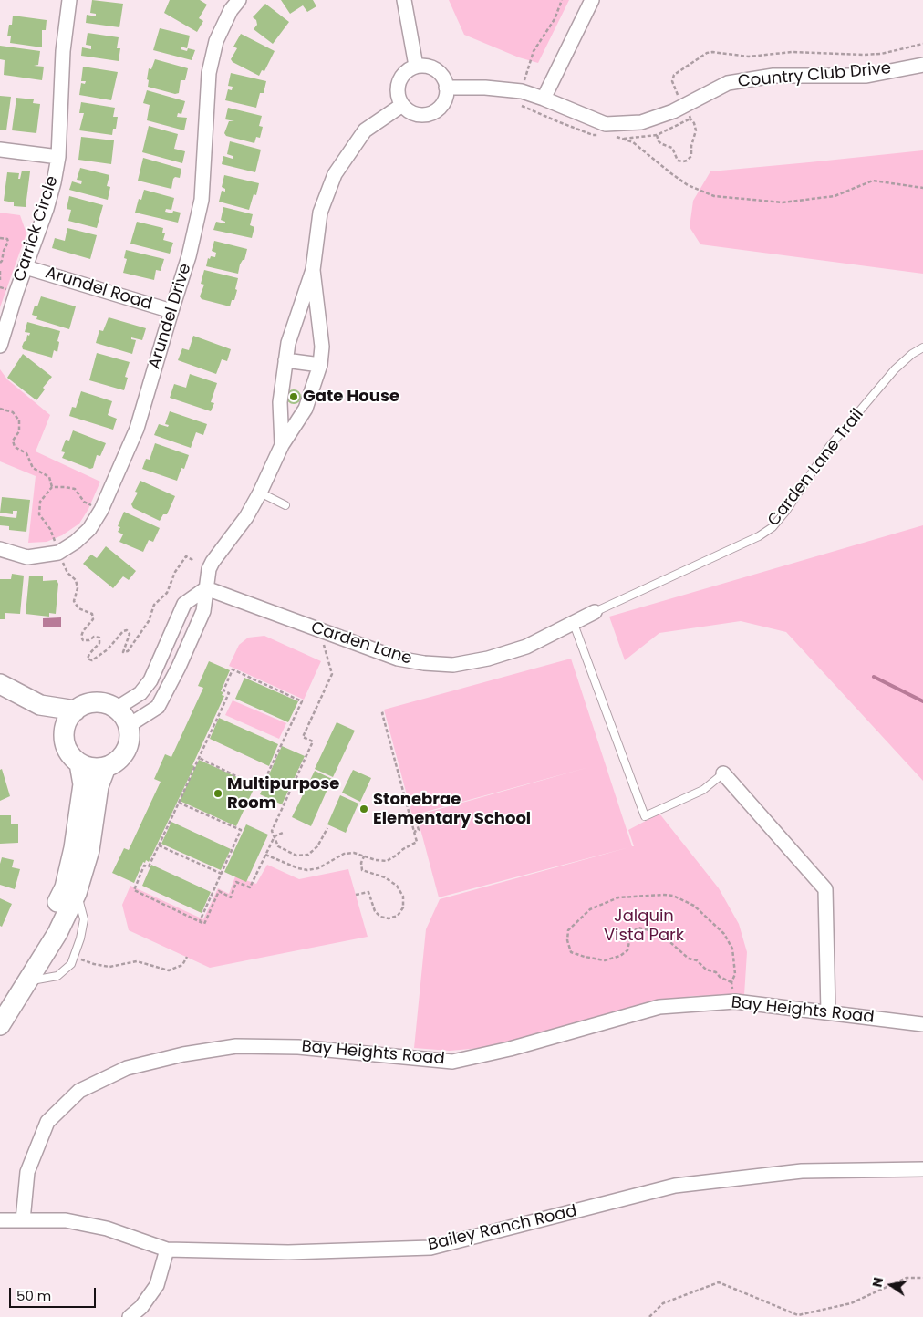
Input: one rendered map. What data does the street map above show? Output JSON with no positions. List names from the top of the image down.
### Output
{
  "streets": {
    "street": [
      "Country Club Drive",
      "Carrick Circle",
      "Arundel Road",
      "Arundel Drive",
      "Carden Lane",
      "Bay Heights Road",
      "Bailey Ranch Road"
    ],
    "lane": ["Carden Lane Trail"]
  },
  "crossings": [
    ["Carrick Circle", "Arundel Road"],
    ["Arundel Road", "Arundel Drive"],
    ["Carden Lane Trail", "Carden Lane"],
    ["Bay Heights Road", "Bailey Ranch Road"]
  ],
  "parks": ["Jalquin Vista Park"],
  "places": ["Gate House", "Multipurpose Room", "Stonebrae Elementary School"],
  "scale_bar": "50 m",
  "north": "left"
}
